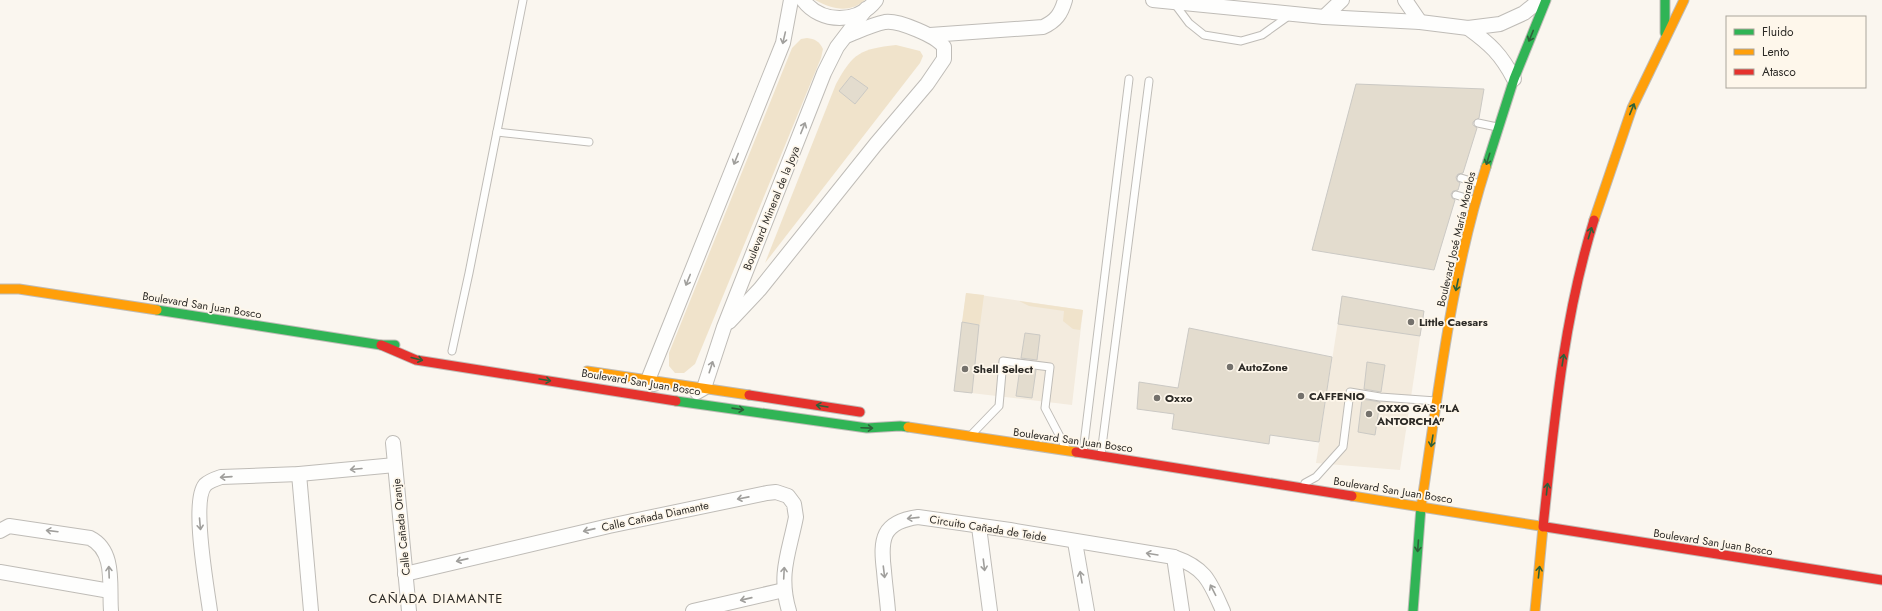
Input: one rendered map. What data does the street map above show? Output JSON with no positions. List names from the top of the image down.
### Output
{
  "streets": {
    "main road": ["Boulevard José María Morelos", "Boulevard San Juan Bosco"],
    "street": [
      "Boulevard Mineral de la Joya",
      "Calle Cañada Diamante",
      "Calle Cañada Oranje",
      "Circuito Cañada de Teide"
    ]
  },
  "crossings": [
    ["Boulevard Mineral de la Joya", "Boulevard San Juan Bosco"],
    ["Boulevard José María Morelos", "Boulevard San Juan Bosco"],
    ["Calle Cañada Diamante", "Calle Cañada Oranje"]
  ],
  "one_way": ["Boulevard José María Morelos"],
  "districts": ["CAÑADA DIAMANTE"],
  "places": [
    "Little Caesars",
    "AutoZone",
    "Shell Select",
    "CAFFENIO",
    "Oxxo",
    "OXXO GAS \"LA ANTORCHA\""
  ],
  "legend": ["Fluido", "Lento", "Atasco"]
}
